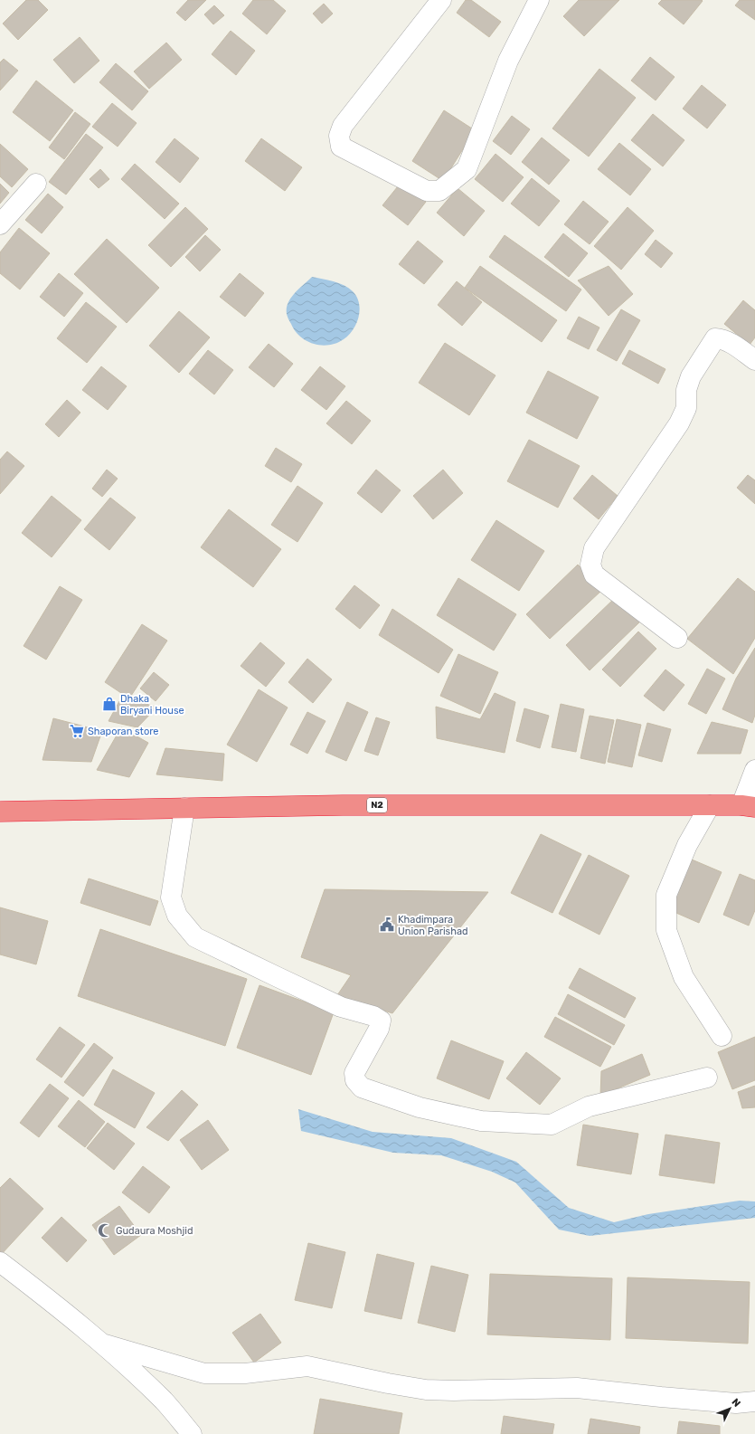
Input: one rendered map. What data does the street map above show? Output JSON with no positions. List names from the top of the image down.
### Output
{
  "streets": {
    "highway": ["N2"]
  },
  "places": {
    "shop": ["Dhaka Biryani House"],
    "supermarket": ["Shaporan store"],
    "public building": ["Khadimpara Union Parishad"],
    "mosque": ["Gudaura Moshjid"]
  },
  "north": "top right"
}
